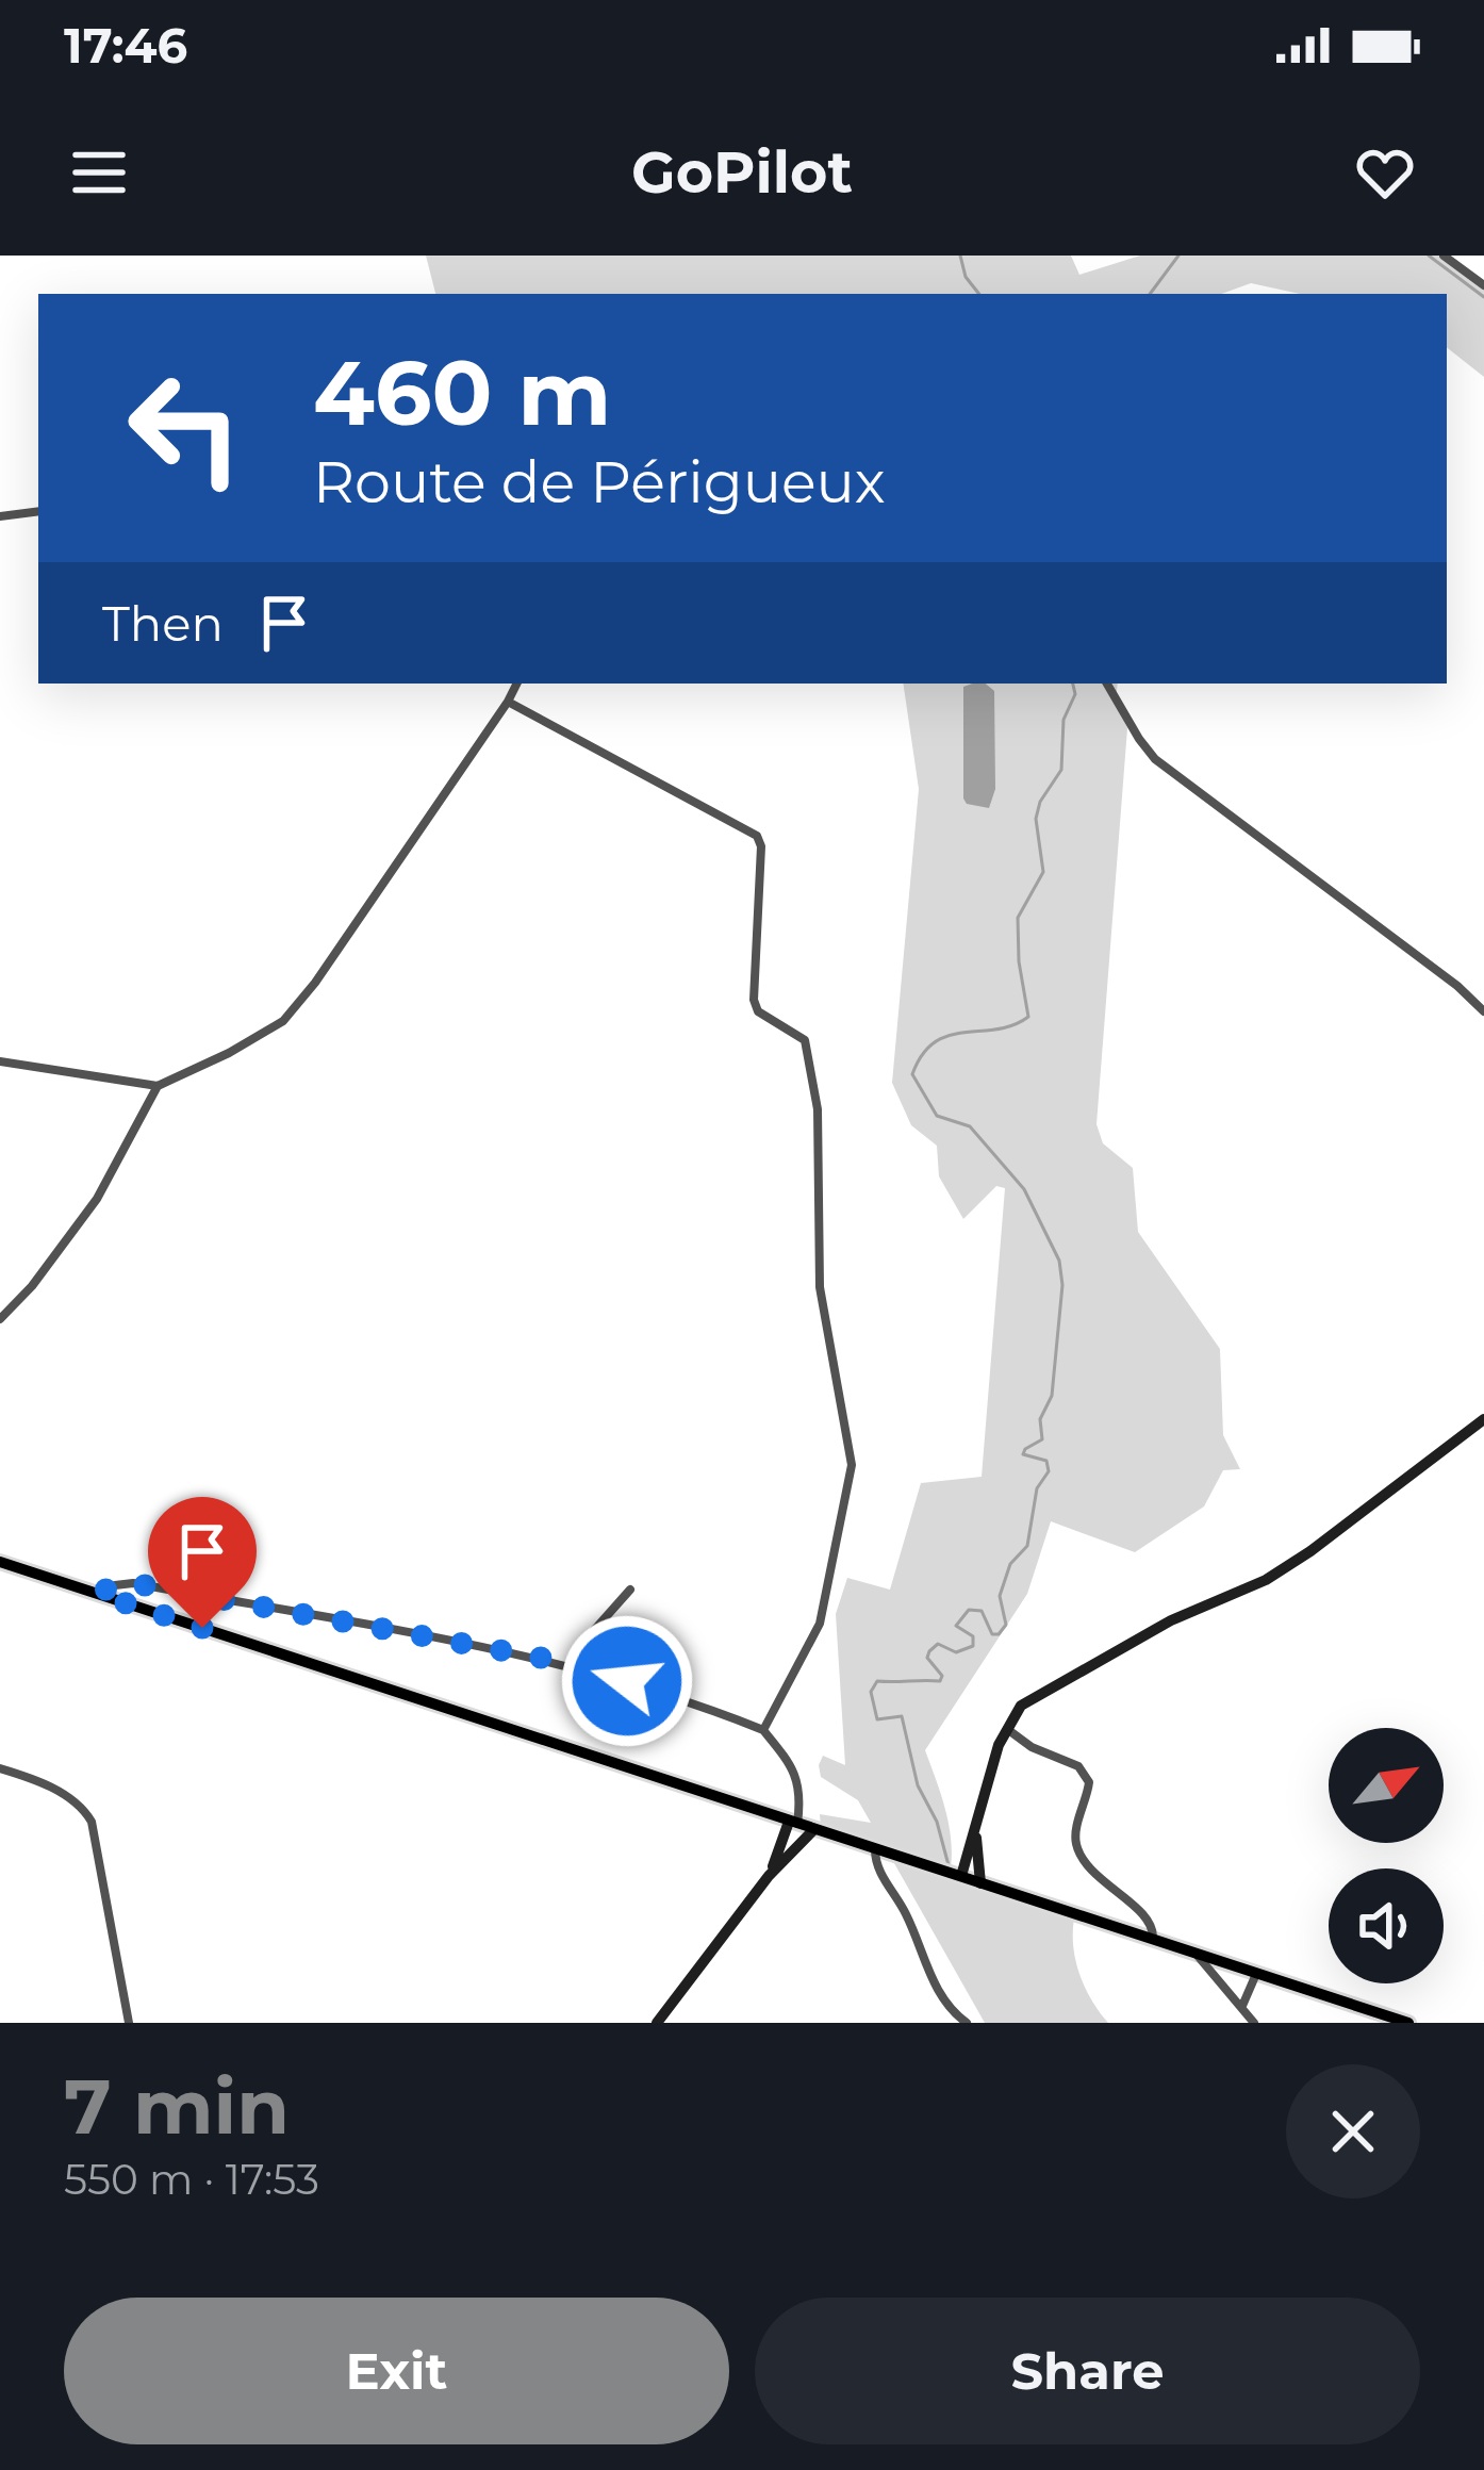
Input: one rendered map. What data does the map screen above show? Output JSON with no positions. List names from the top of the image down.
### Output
{
  "north": "top right",
  "page": {
    "status": "17:46",
    "header": "GoPilot",
    "turn": ["460 m", "Route de Périgueux"],
    "then": "Then",
    "heading": ["7 min", "550 m · 17:53"],
    "buttons": ["Exit", "Share"]
  }
}
